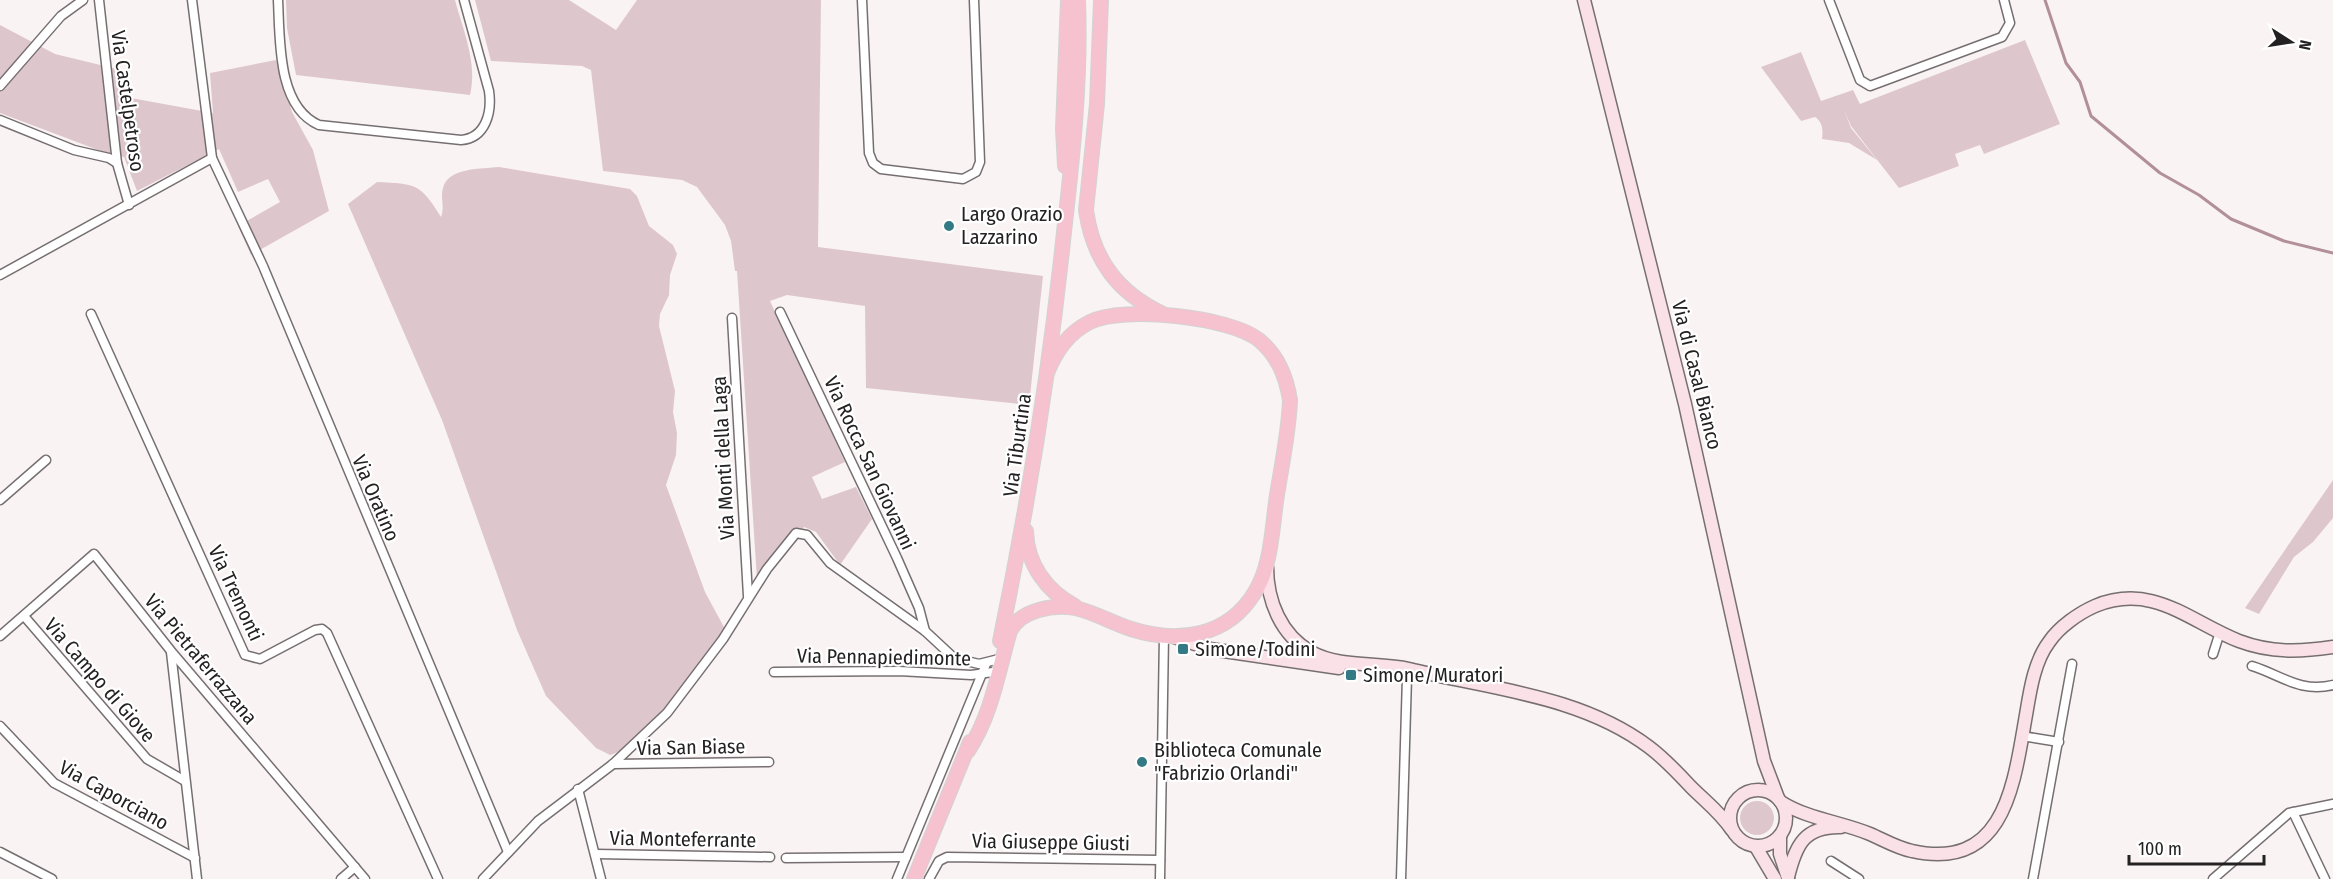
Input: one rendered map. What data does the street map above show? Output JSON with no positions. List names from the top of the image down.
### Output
{
  "streets": {
    "main road": ["Via Tiburtina"],
    "street": [
      "Via Castelpetroso",
      "Via di Casal Bianco",
      "Via Monti della Laga",
      "Via Rocca San Giovanni",
      "Via Oratino",
      "Via Tremonti",
      "Via Pennapiedimonte",
      "Via Pietraferrazzana",
      "Via Campo di Giove",
      "Via San Biase",
      "Via Caporciano",
      "Via Monteferrante",
      "Via Giuseppe Giusti"
    ]
  },
  "crossings": [
    ["Via Tiburtina", "Via Pennapiedimonte"],
    ["Via Pietraferrazzana", "Via Campo di Giove"]
  ],
  "places": {
    "other": ["Largo Orazio Lazzarino", "Biblioteca Comunale \"Fabrizio Orlandi\""],
    "transit": ["Simone/Todini", "Simone/Muratori"]
  },
  "scale_bar": "100 m",
  "north": "right"
}
